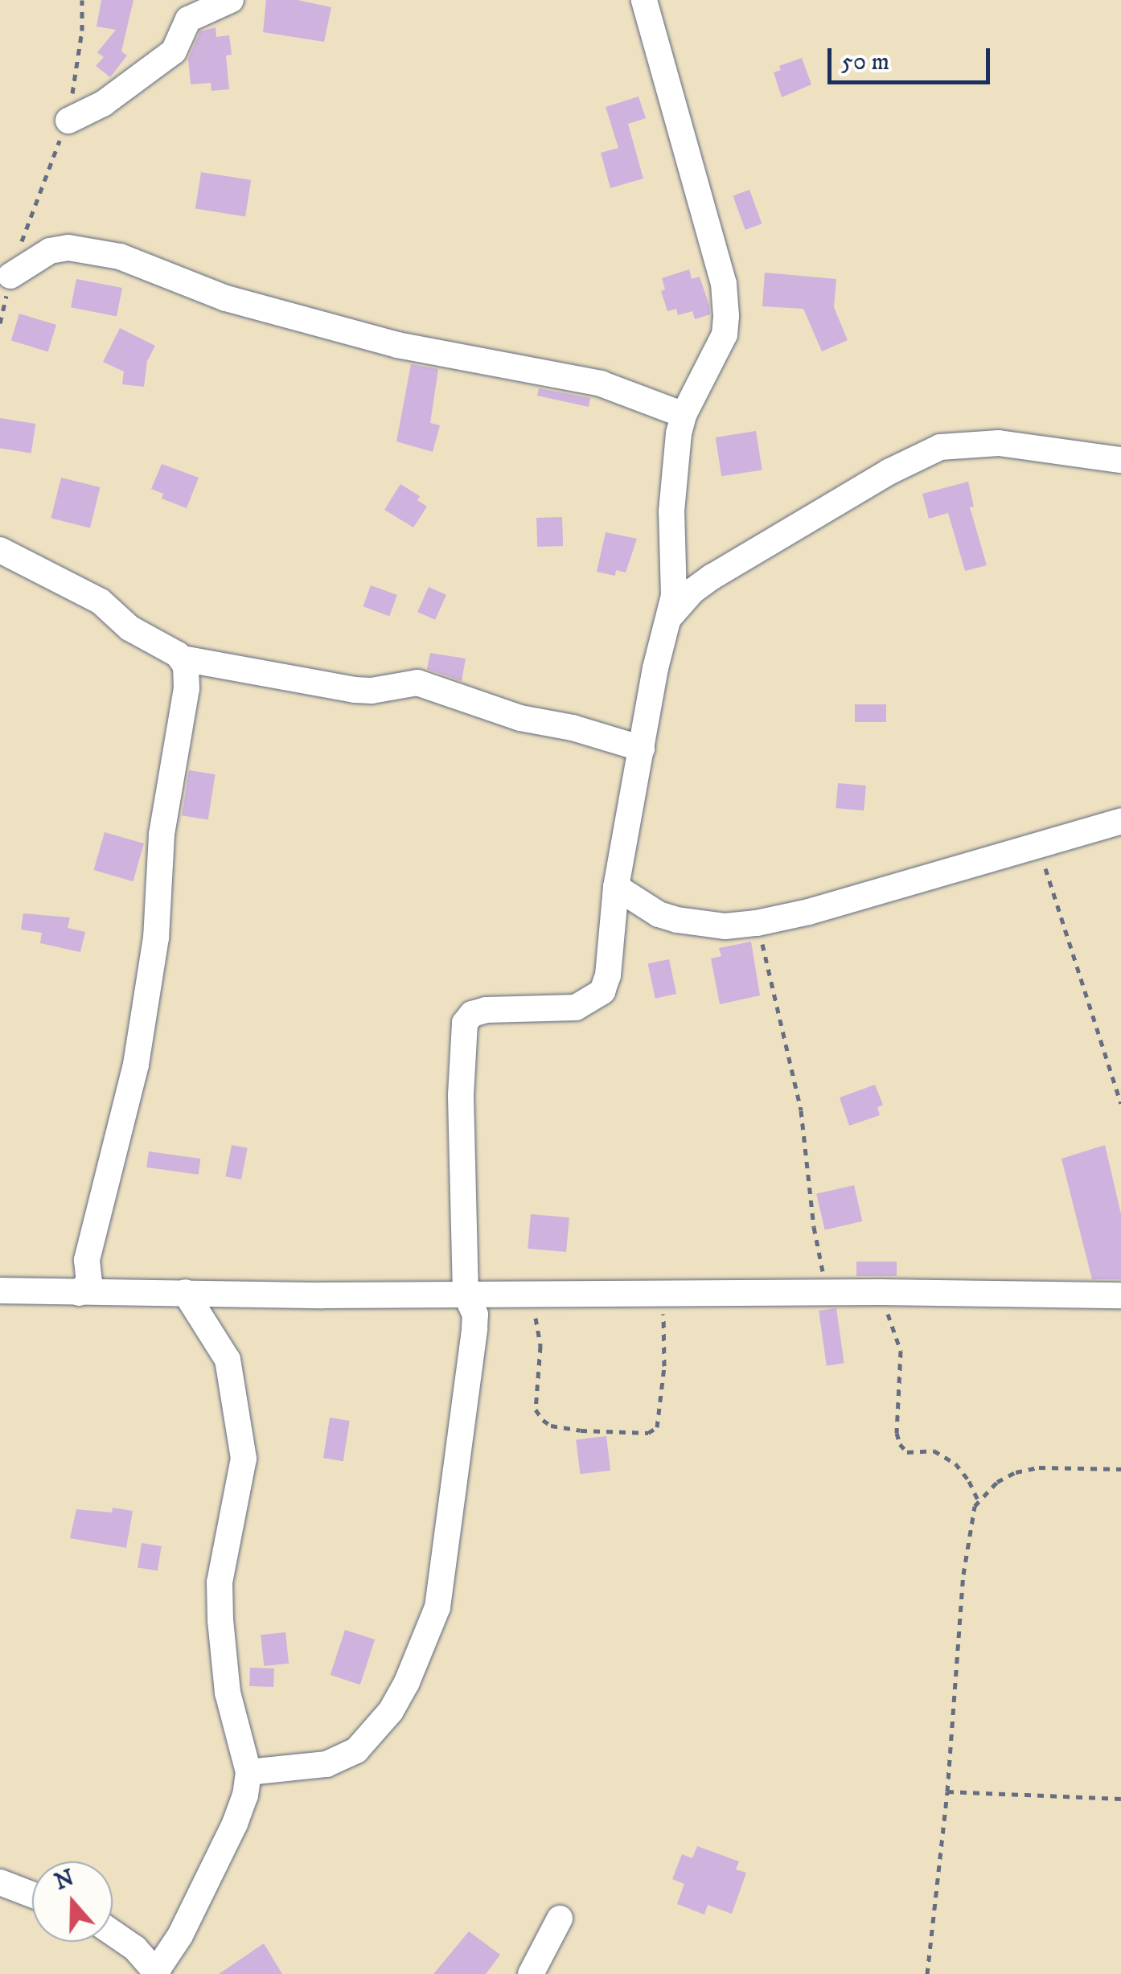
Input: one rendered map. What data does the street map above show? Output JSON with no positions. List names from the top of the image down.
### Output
{
  "scale_bar": "50 m",
  "north": "top"
}
